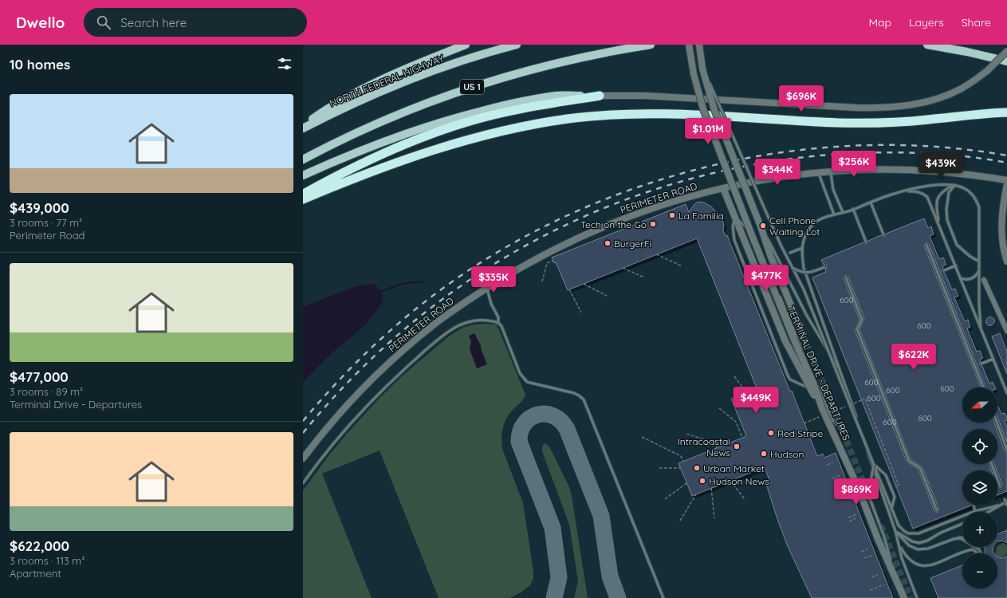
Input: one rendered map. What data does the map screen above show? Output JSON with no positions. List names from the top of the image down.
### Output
{
  "streets": {
    "main road": ["NORTH FEDERAL HIGHWAY", "US 1"],
    "street": ["PERIMETER ROAD", "TERMINAL DRIVE - DEPARTURES"]
  },
  "places": [
    "La Familia",
    "Tech on the Go",
    "Cell Phone Waiting Lot",
    "BurgerFi",
    "Red Stripe",
    "Intracoastal News",
    "Hudson",
    "Urban Market",
    "Hudson News"
  ],
  "house_numbers": [
    "600",
    "600",
    "600",
    "600",
    "600",
    "600",
    "600",
    "600"
  ],
  "north": "left",
  "page": {
    "header": "Dwello",
    "search": "Search here",
    "nav": ["Map", "Layers", "Share"],
    "heading": "10 homes",
    "list": [
      {
        "name": "$439,000",
        "note": "3 rooms · 77 m² · Perimeter Road"
      },
      {
        "name": "$477,000",
        "note": "3 rooms · 89 m² · Terminal Drive - Departures"
      },
      {
        "name": "$622,000",
        "note": "3 rooms · 113 m² · Apartment"
      }
    ],
    "price": [
      "$696K",
      "$1.01M",
      "$256K",
      "$439K",
      "$344K",
      "$477K",
      "$335K",
      "$622K",
      "$449K",
      "$869K"
    ],
    "map_buttons": ["+", "−"]
  }
}
